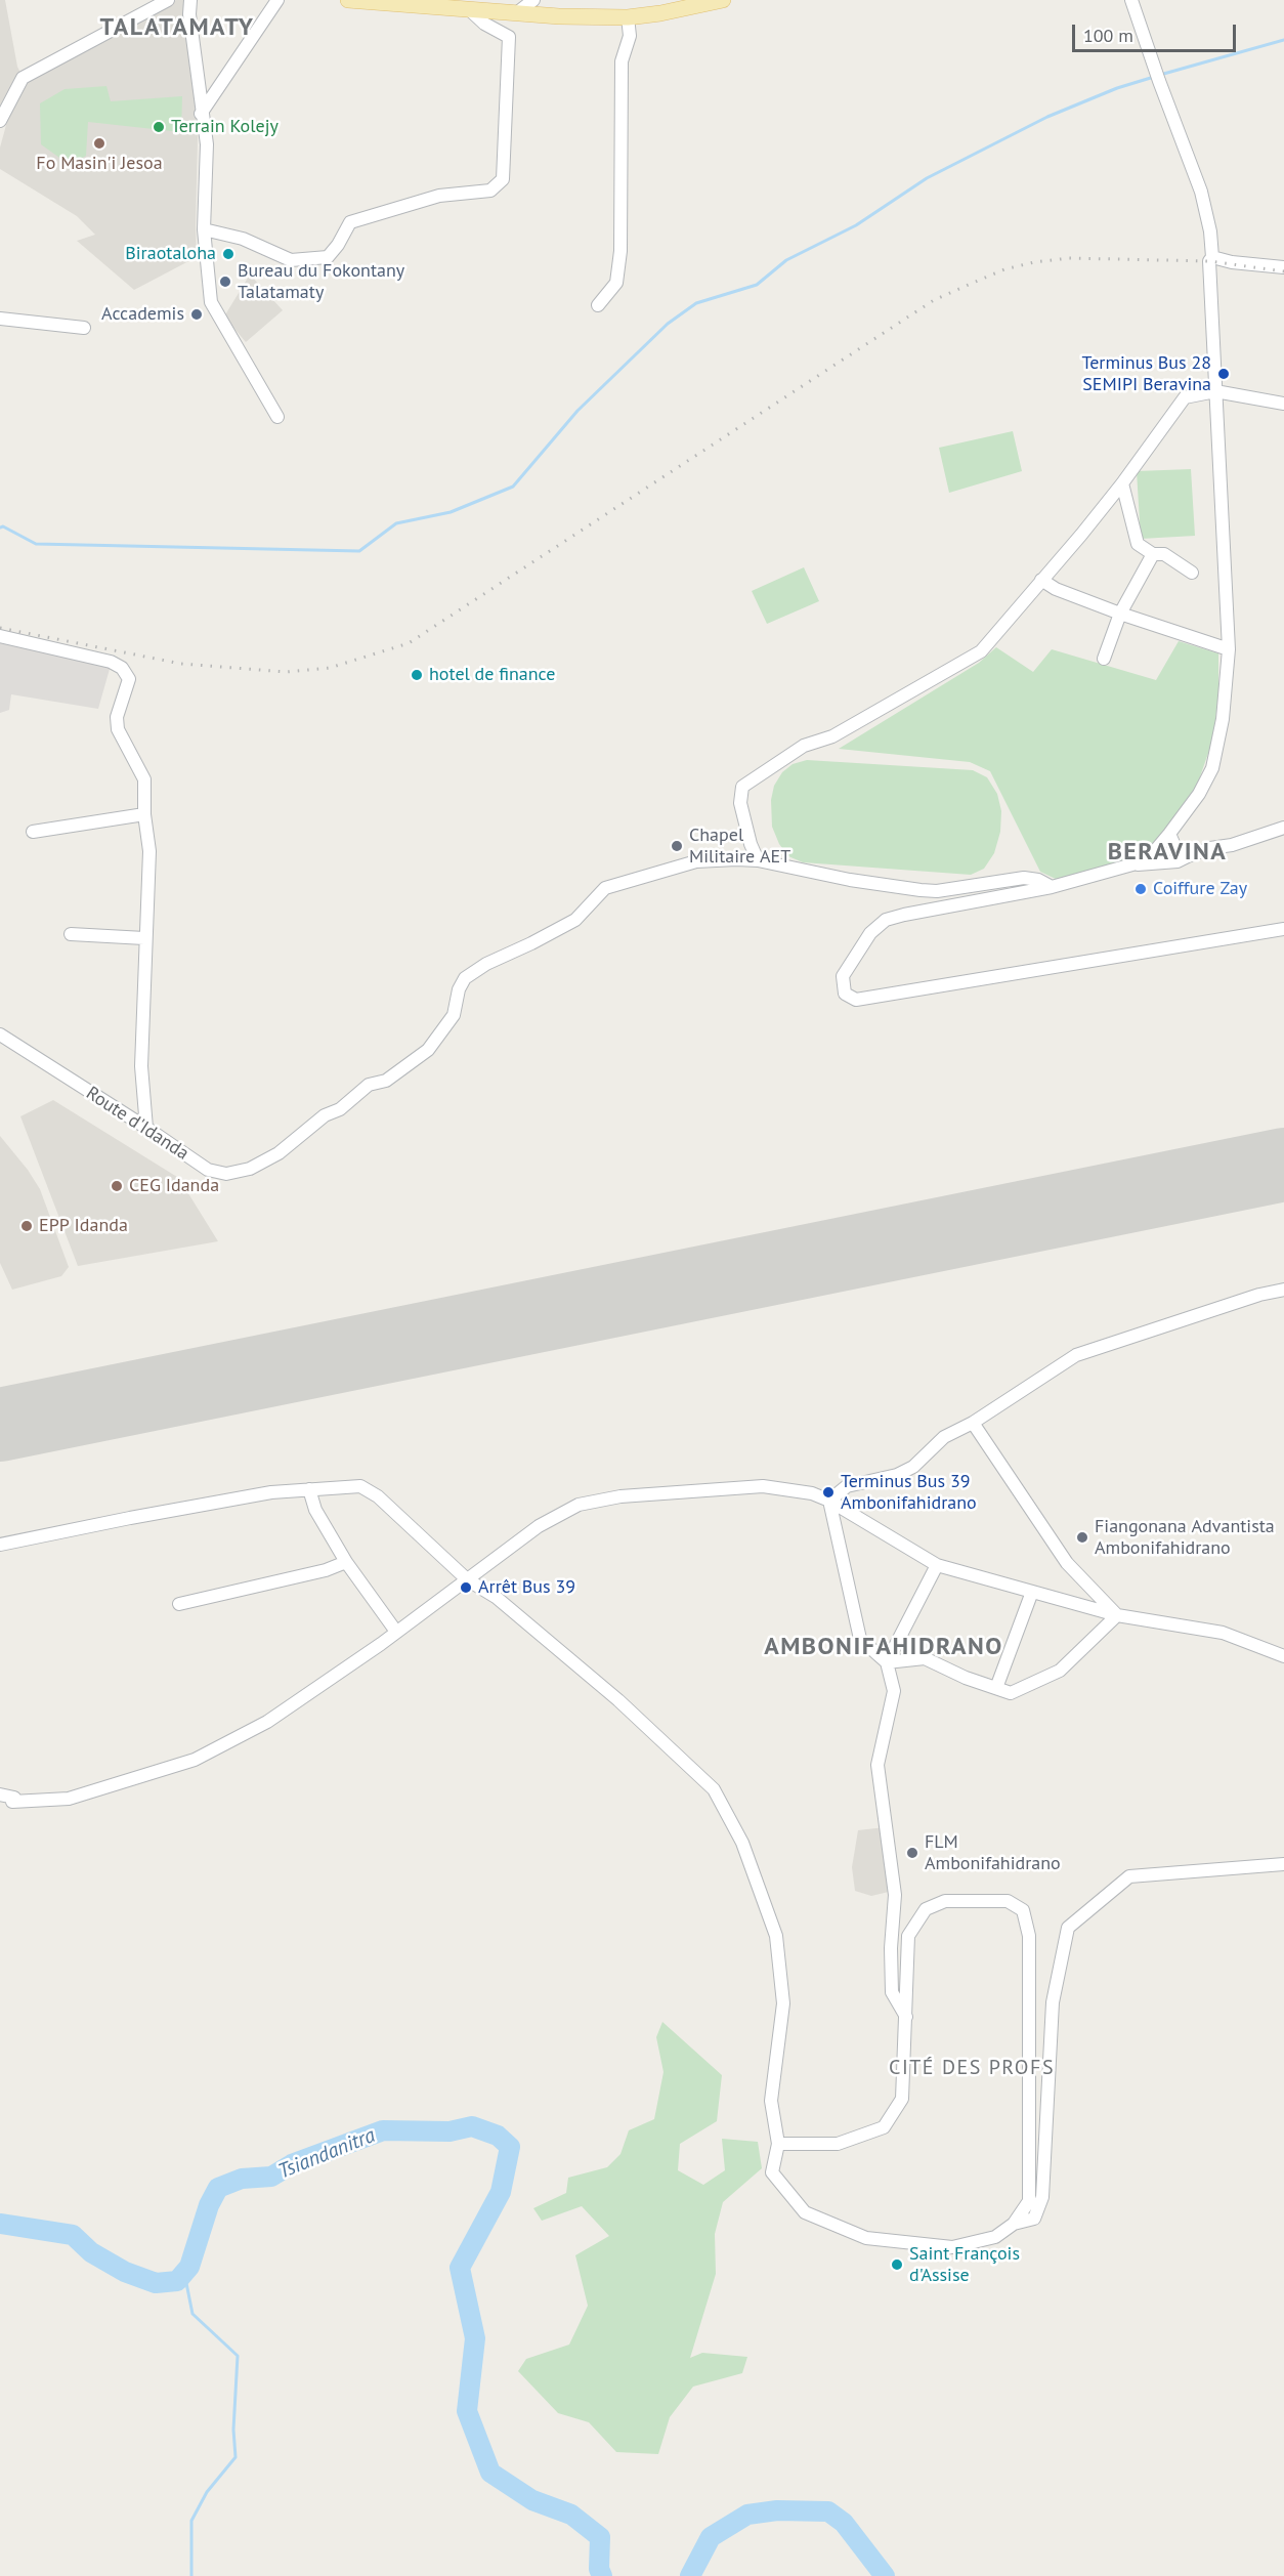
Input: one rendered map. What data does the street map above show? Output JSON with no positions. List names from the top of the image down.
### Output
{
  "streets": {
    "street": ["Route d'Idanda"]
  },
  "districts": [
    "TALATAMATY",
    "BERAVINA",
    "AMBONIFAHIDRANO",
    "CITÉ DES PROFS"
  ],
  "water": ["Tsiandanitra"],
  "places": [
    "Terrain Kolejy",
    "Fo Masin'i Jesoa",
    "Biraotaloha",
    "Bureau du Fokontany Talatamaty",
    "Accademis",
    "Terminus Bus 28 SEMIPI Beravina",
    "hotel de finance",
    "Chapel Militaire AET",
    "Coiffure Zay",
    "CEG Idanda",
    "EPP Idanda",
    "Terminus Bus 39 Ambonifahidrano",
    "Fiangonana Advantista Ambonifahidrano",
    "Arrêt Bus 39",
    "FLM Ambonifahidrano",
    "Saint François d'Assise"
  ],
  "scale_bar": "100 m"
}
